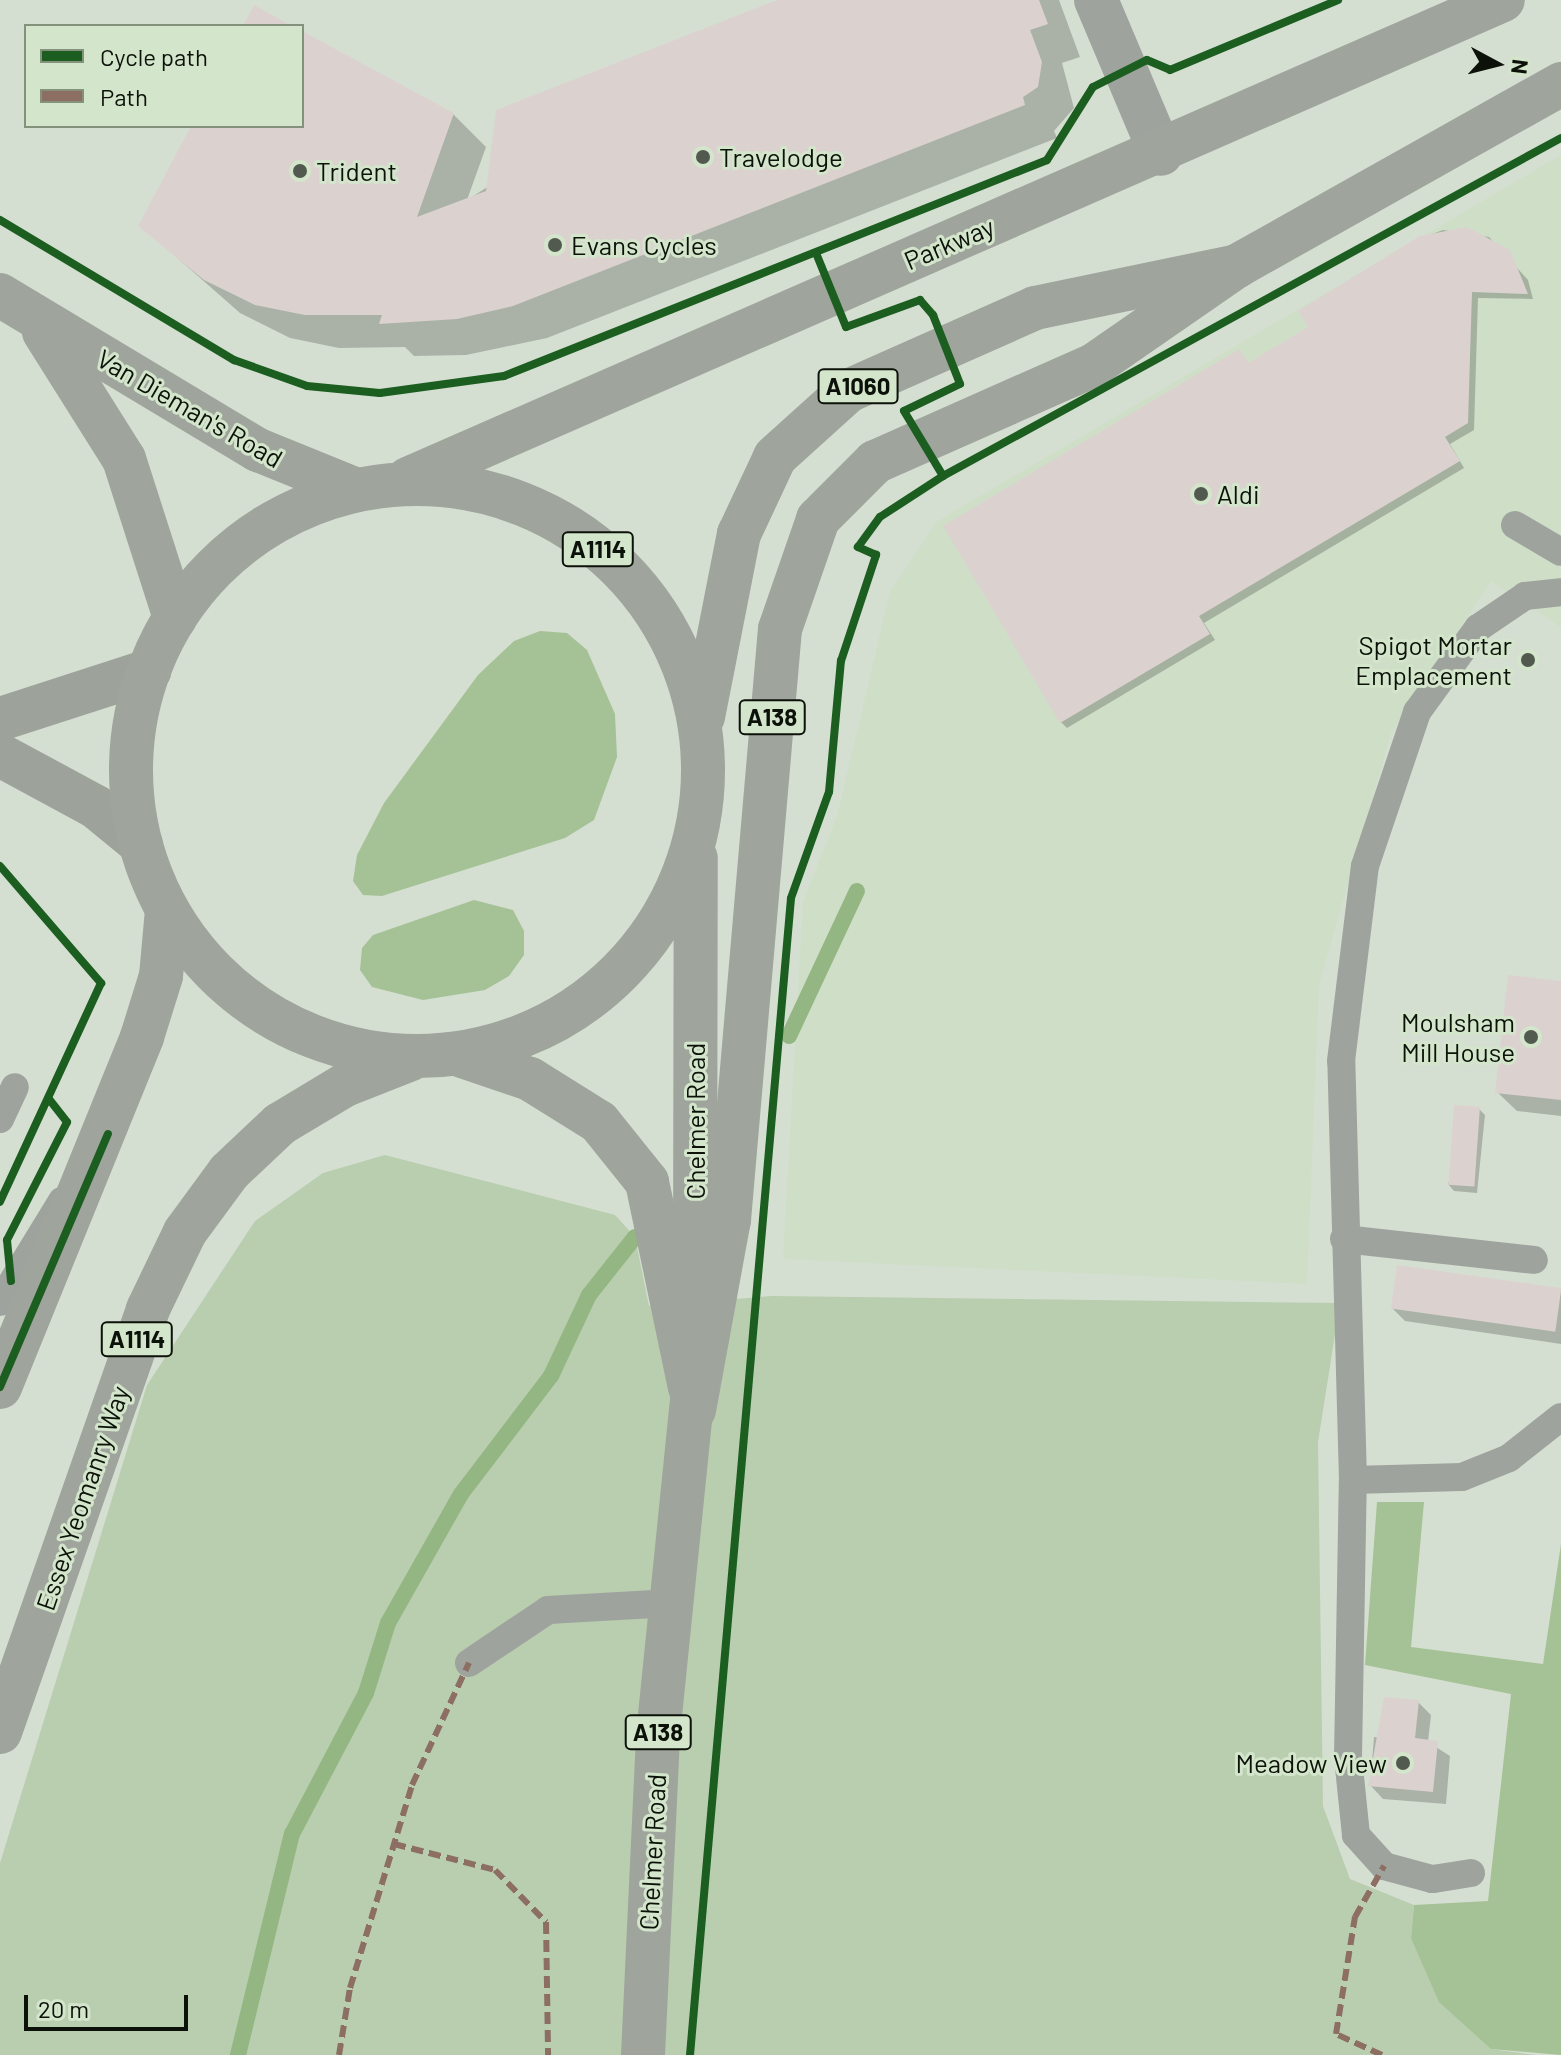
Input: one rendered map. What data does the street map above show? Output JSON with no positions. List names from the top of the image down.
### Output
{
  "streets": {
    "main road": [
      "Parkway",
      "A1060",
      "Van Dieman's Road",
      "A1114",
      "A138",
      "Chelmer Road",
      "Essex Yeomanry Way"
    ]
  },
  "crossings": [
    ["Parkway", "Van Dieman's Road"],
    ["Parkway", "A1114"],
    ["A1060", "A1114"],
    ["A1060", "A138"],
    ["Van Dieman's Road", "A1114"],
    ["A1114", "Chelmer Road"],
    ["A1114", "Essex Yeomanry Way"],
    ["A138", "Chelmer Road"],
    ["Chelmer Road", "Essex Yeomanry Way"]
  ],
  "places": [
    "Travelodge",
    "Trident",
    "Evans Cycles",
    "Aldi",
    "Spigot Mortar Emplacement",
    "Moulsham Mill House",
    "Meadow View"
  ],
  "legend": ["Cycle path", "Path"],
  "scale_bar": "20 m",
  "north": "right"
}
